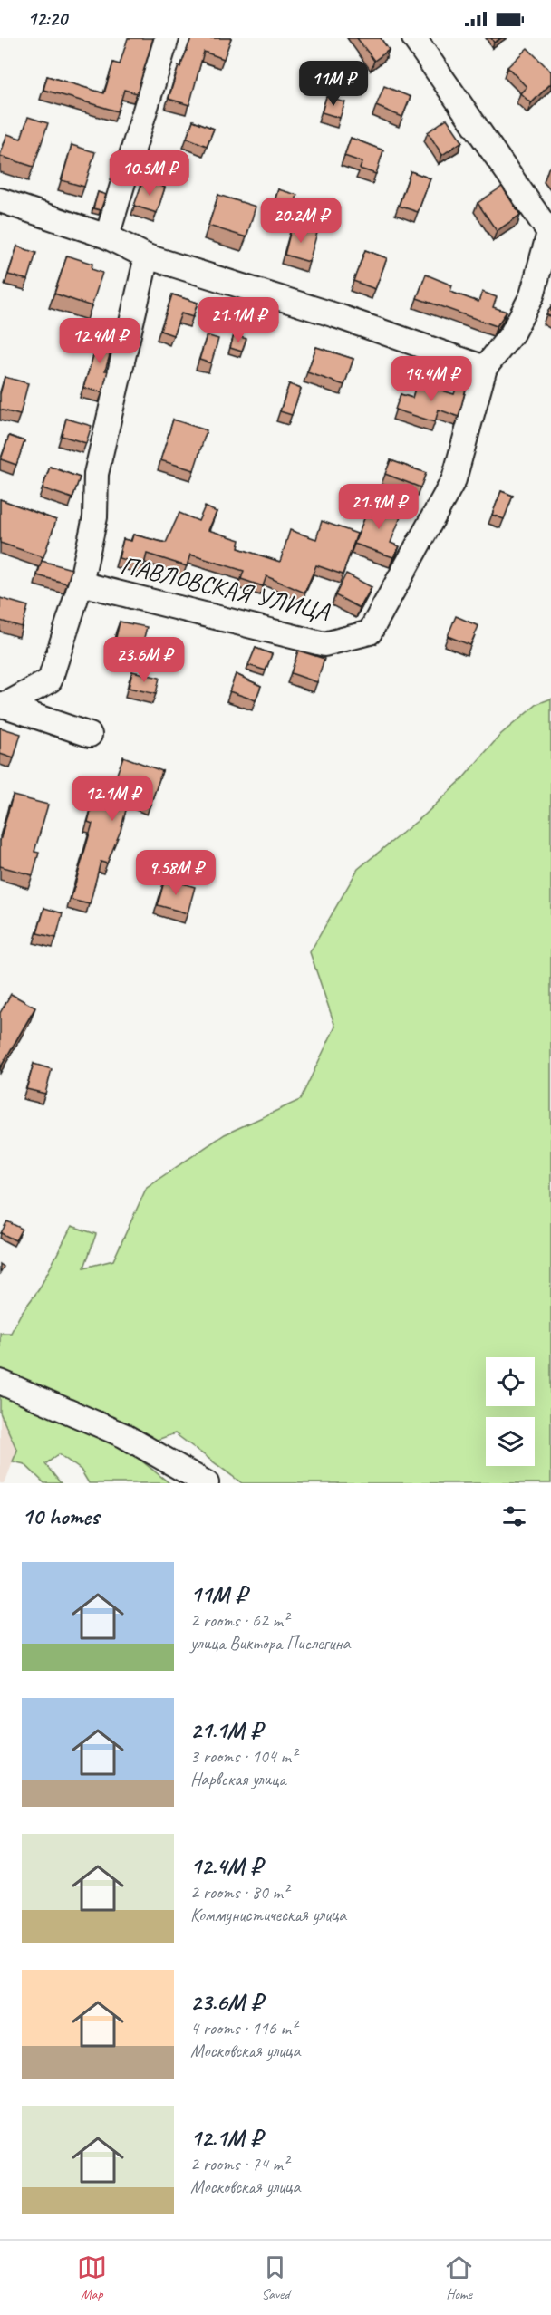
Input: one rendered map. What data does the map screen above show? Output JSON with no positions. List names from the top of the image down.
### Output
{
  "streets": {
    "street": ["ПАВЛОВСКАЯ УЛИЦА"]
  },
  "page": {
    "status": "12:20",
    "price": [
      "11M ₽",
      "10.5M ₽",
      "20.2M ₽",
      "21.1M ₽",
      "12.4M ₽",
      "14.4M ₽",
      "21.9M ₽",
      "23.6M ₽",
      "12.1M ₽",
      "9.58M ₽"
    ],
    "heading": "10 homes",
    "list": [
      {
        "name": "11M ₽",
        "note": "2 rooms · 62 m² · улица Виктора Пислегина"
      },
      {
        "name": "21.1M ₽",
        "note": "3 rooms · 104 m² · Нарвская улица"
      },
      {
        "name": "12.4M ₽",
        "note": "2 rooms · 80 m² · Коммунистическая улица"
      },
      {
        "name": "23.6M ₽",
        "note": "4 rooms · 116 m² · Московская улица"
      },
      {
        "name": "12.1M ₽",
        "note": "2 rooms · 74 m² · Московская улица"
      }
    ],
    "tabs": ["Map", "Saved", "Home"]
  }
}
